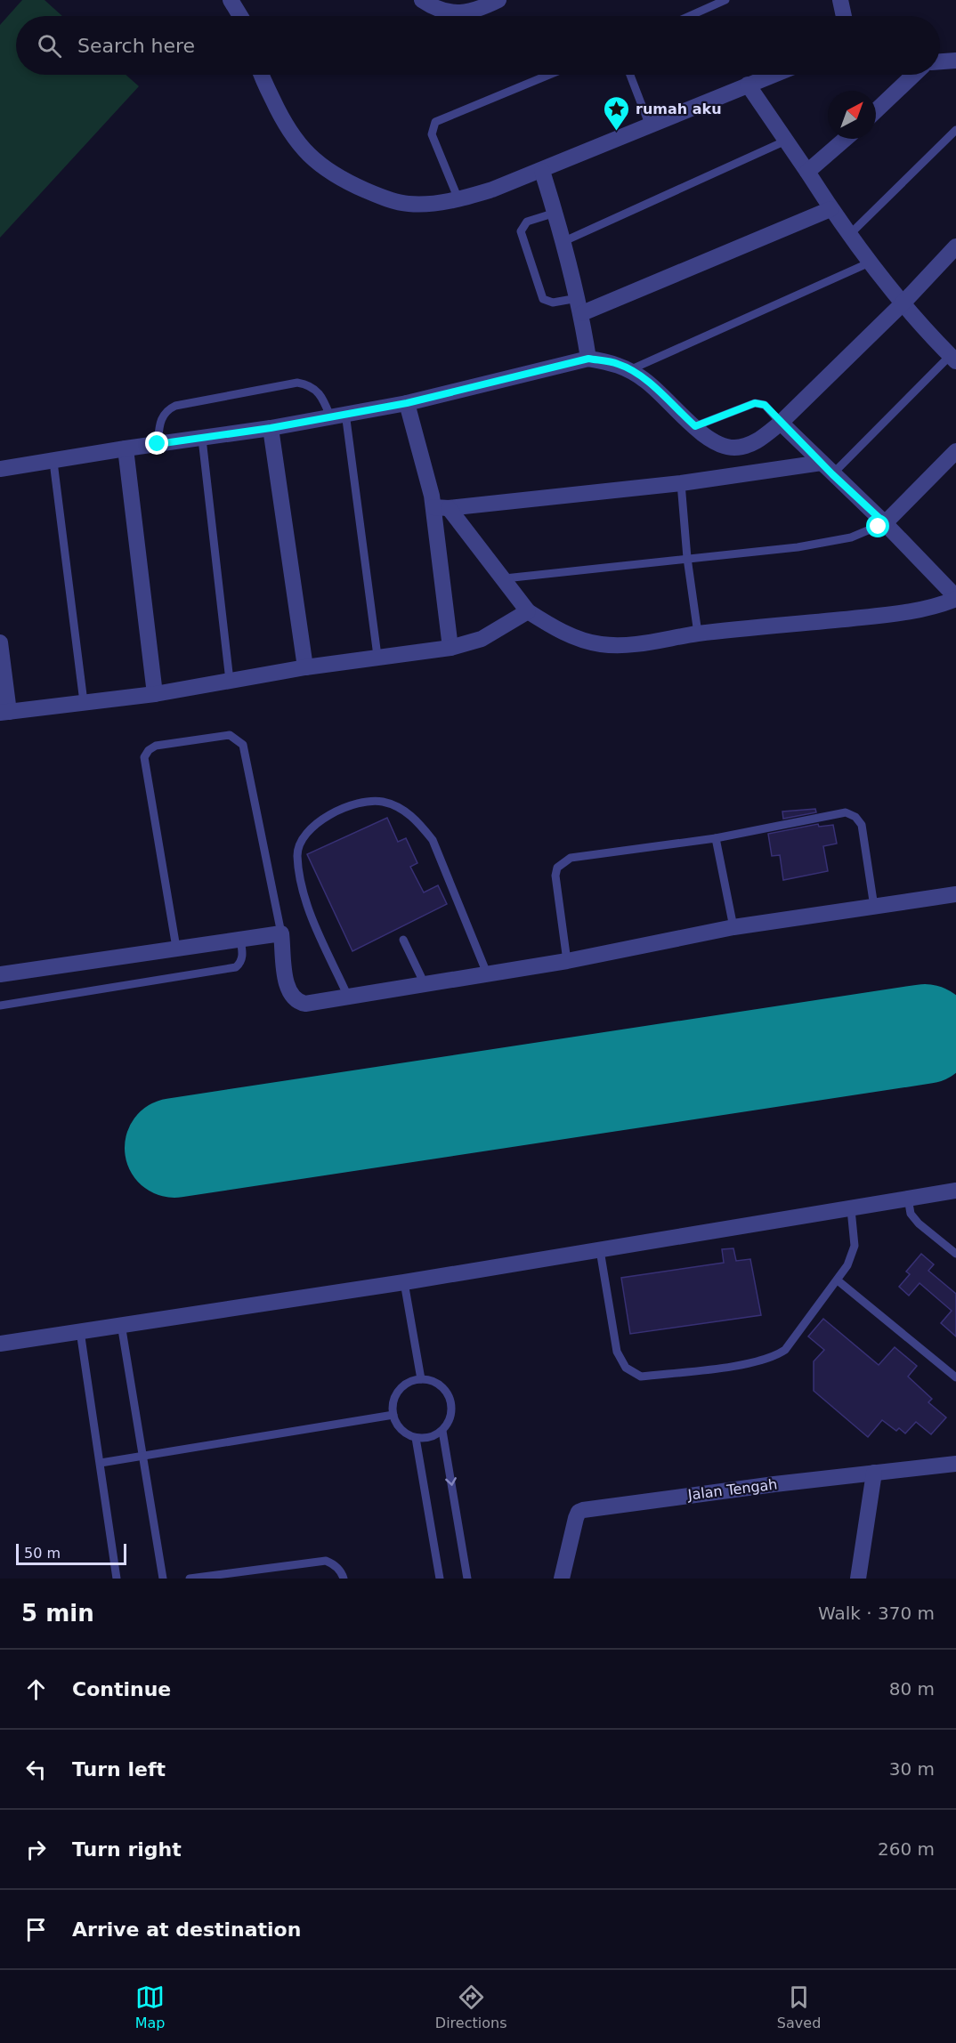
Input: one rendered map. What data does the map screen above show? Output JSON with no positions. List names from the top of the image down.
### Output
{
  "streets": {
    "street": ["Jalan Tengah"]
  },
  "places": {
    "place": ["rumah aku"]
  },
  "scale_bar": "50 m",
  "north": "top right",
  "page": {
    "search": "Search here",
    "scale": "50 m",
    "heading": ["5 min", "Walk · 370 m"],
    "list": [
      ["Continue", "80 m"],
      ["Turn left", "30 m"],
      ["Turn right", "260 m"],
      "Arrive at destination"
    ],
    "nav": ["Map", "Directions", "Saved"]
  }
}
